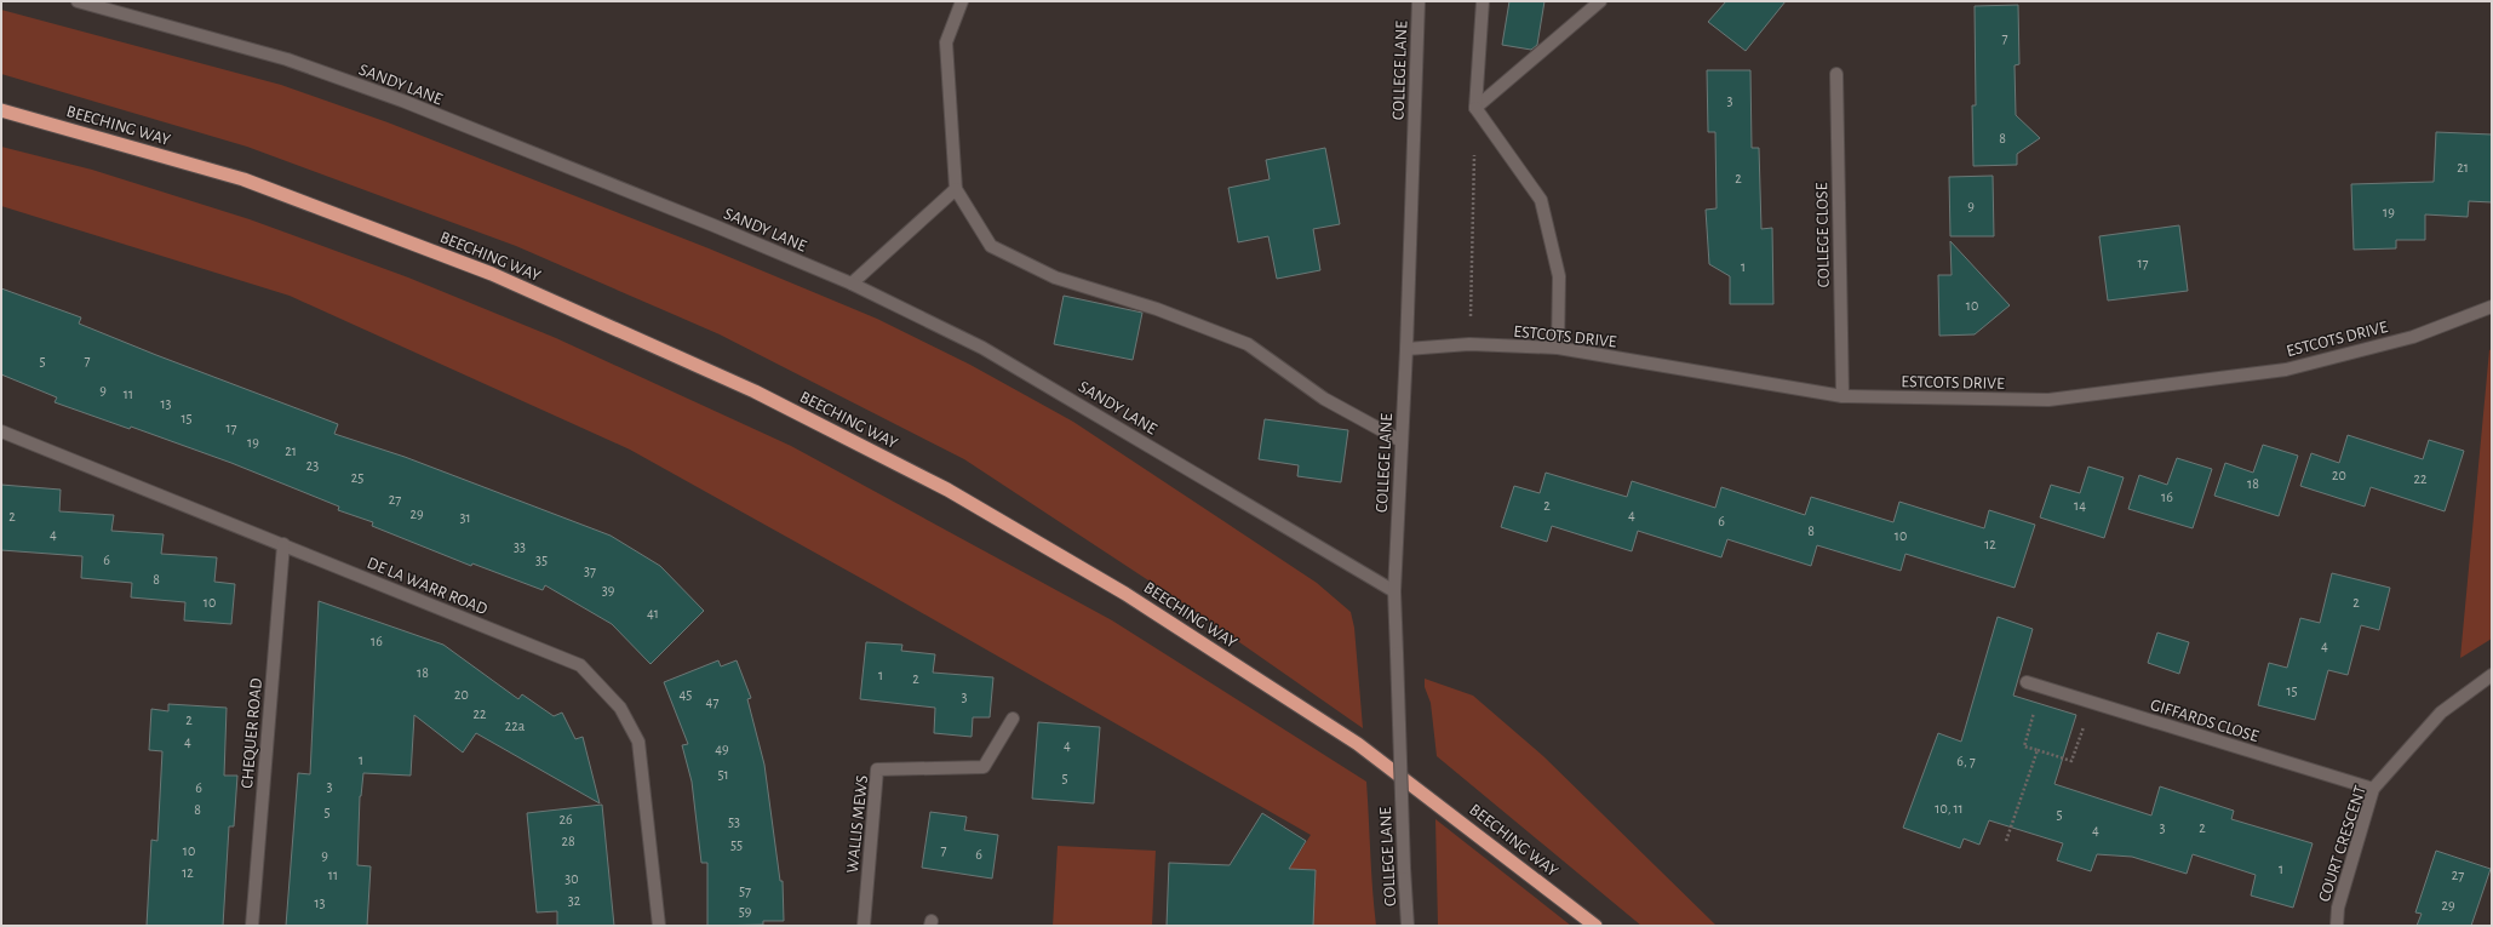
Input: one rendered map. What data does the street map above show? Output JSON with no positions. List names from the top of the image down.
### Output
{
  "streets": {
    "highway": ["BEECHING WAY"],
    "street": [
      "COLLEGE LANE",
      "SANDY LANE",
      "COLLEGE CLOSE",
      "ESTCOTS DRIVE",
      "DE LA WARR ROAD",
      "GIFFARDS CLOSE",
      "CHEQUER ROAD",
      "WALLIS MEWS",
      "COURT CRESCENT"
    ]
  },
  "crossings": [
    ["COLLEGE LANE", "SANDY LANE"],
    ["COLLEGE LANE", "ESTCOTS DRIVE"],
    ["COLLEGE CLOSE", "ESTCOTS DRIVE"],
    ["DE LA WARR ROAD", "CHEQUER ROAD"],
    ["GIFFARDS CLOSE", "COURT CRESCENT"]
  ],
  "house_numbers": [
    "7",
    "3",
    "8",
    "21",
    "2",
    "9",
    "19",
    "17",
    "1",
    "10",
    "7",
    "5",
    "9",
    "11",
    "13",
    "15",
    "17",
    "19",
    "21",
    "23",
    "20",
    "25",
    "22",
    "18",
    "16",
    "27",
    "2",
    "14",
    "29",
    "4",
    "2",
    "31",
    "6",
    "8",
    "4",
    "10",
    "12",
    "33",
    "6",
    "35",
    "37",
    "8",
    "39",
    "10",
    "2",
    "41",
    "16",
    "4",
    "18",
    "1",
    "2",
    "15",
    "20",
    "45",
    "3",
    "47",
    "22",
    "2",
    "22a",
    "4",
    "4",
    "49",
    "1",
    "6, 7",
    "51",
    "5",
    "3",
    "6",
    "10, 11",
    "8",
    "5",
    "5",
    "26",
    "53",
    "3",
    "2",
    "4",
    "28",
    "55",
    "7",
    "10",
    "6",
    "9",
    "1",
    "12",
    "11",
    "27",
    "30",
    "57",
    "32",
    "13",
    "29",
    "59"
  ]
}
